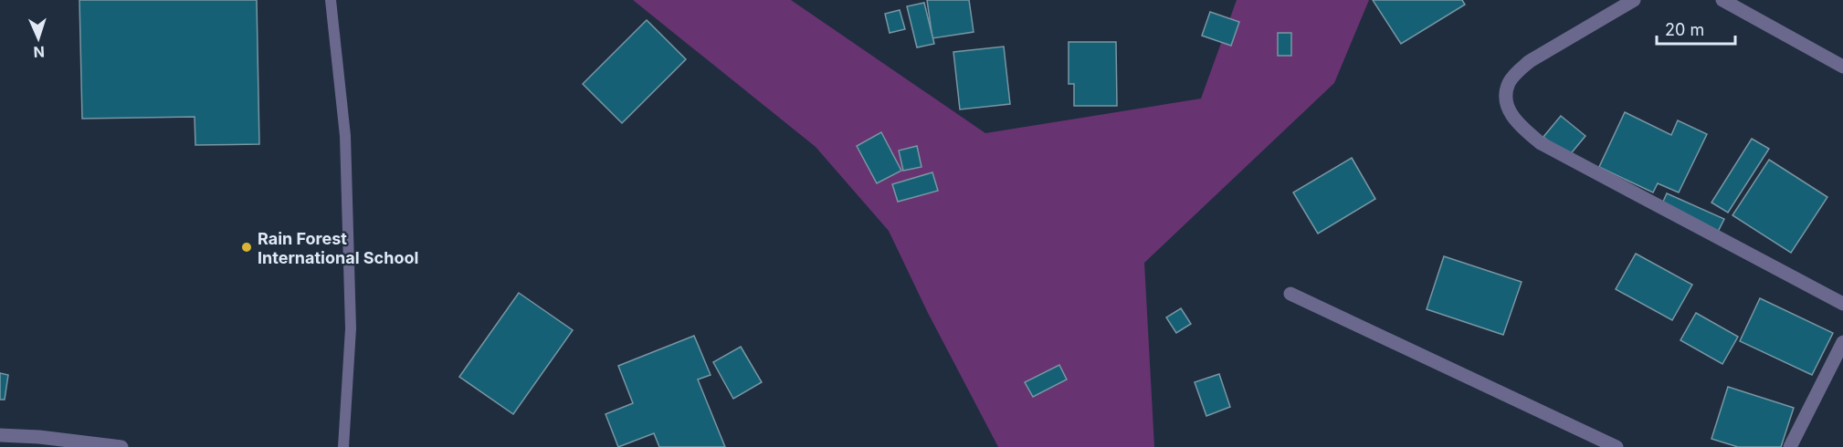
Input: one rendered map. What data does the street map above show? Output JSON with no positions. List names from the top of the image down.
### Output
{
  "places": ["Rain Forest International School"],
  "scale_bar": "20 m",
  "north": "bottom"
}
